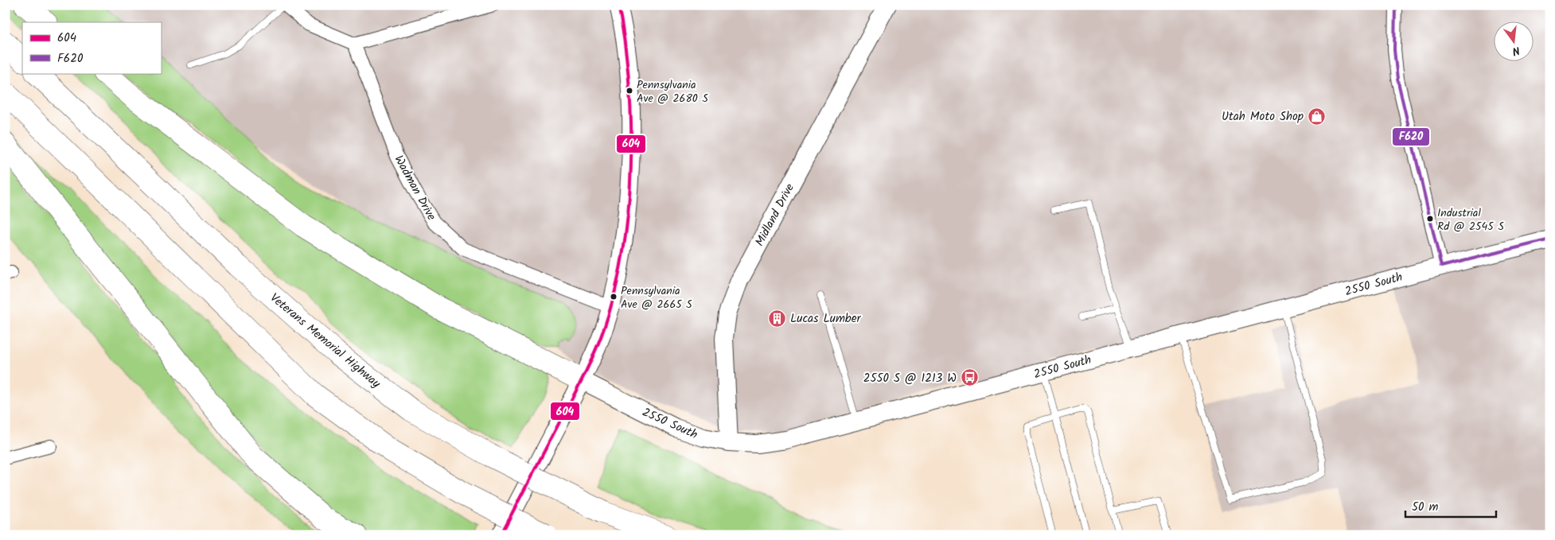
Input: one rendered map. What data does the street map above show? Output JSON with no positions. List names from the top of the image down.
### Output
{
  "streets": {
    "highway": ["Veterans Memorial Highway"],
    "main road": ["Midland Drive", "2550 South"],
    "street": ["Wadman Drive"]
  },
  "crossings": [
    ["Midland Drive", "2550 South"]
  ],
  "places": {
    "other": ["Pennsylvania Ave @ 2680 S", "Industrial Rd @ 2545 S", "Pennsylvania Ave @ 2665 S"],
    "shop": ["Utah Moto Shop"],
    "building": ["Lucas Lumber"],
    "bus stop": ["2550 S @ 1213 W"]
  },
  "lines": ["transit line 604", "transit line F620"],
  "legend": ["604", "F620"],
  "scale_bar": "50 m",
  "north": "bottom"
}
